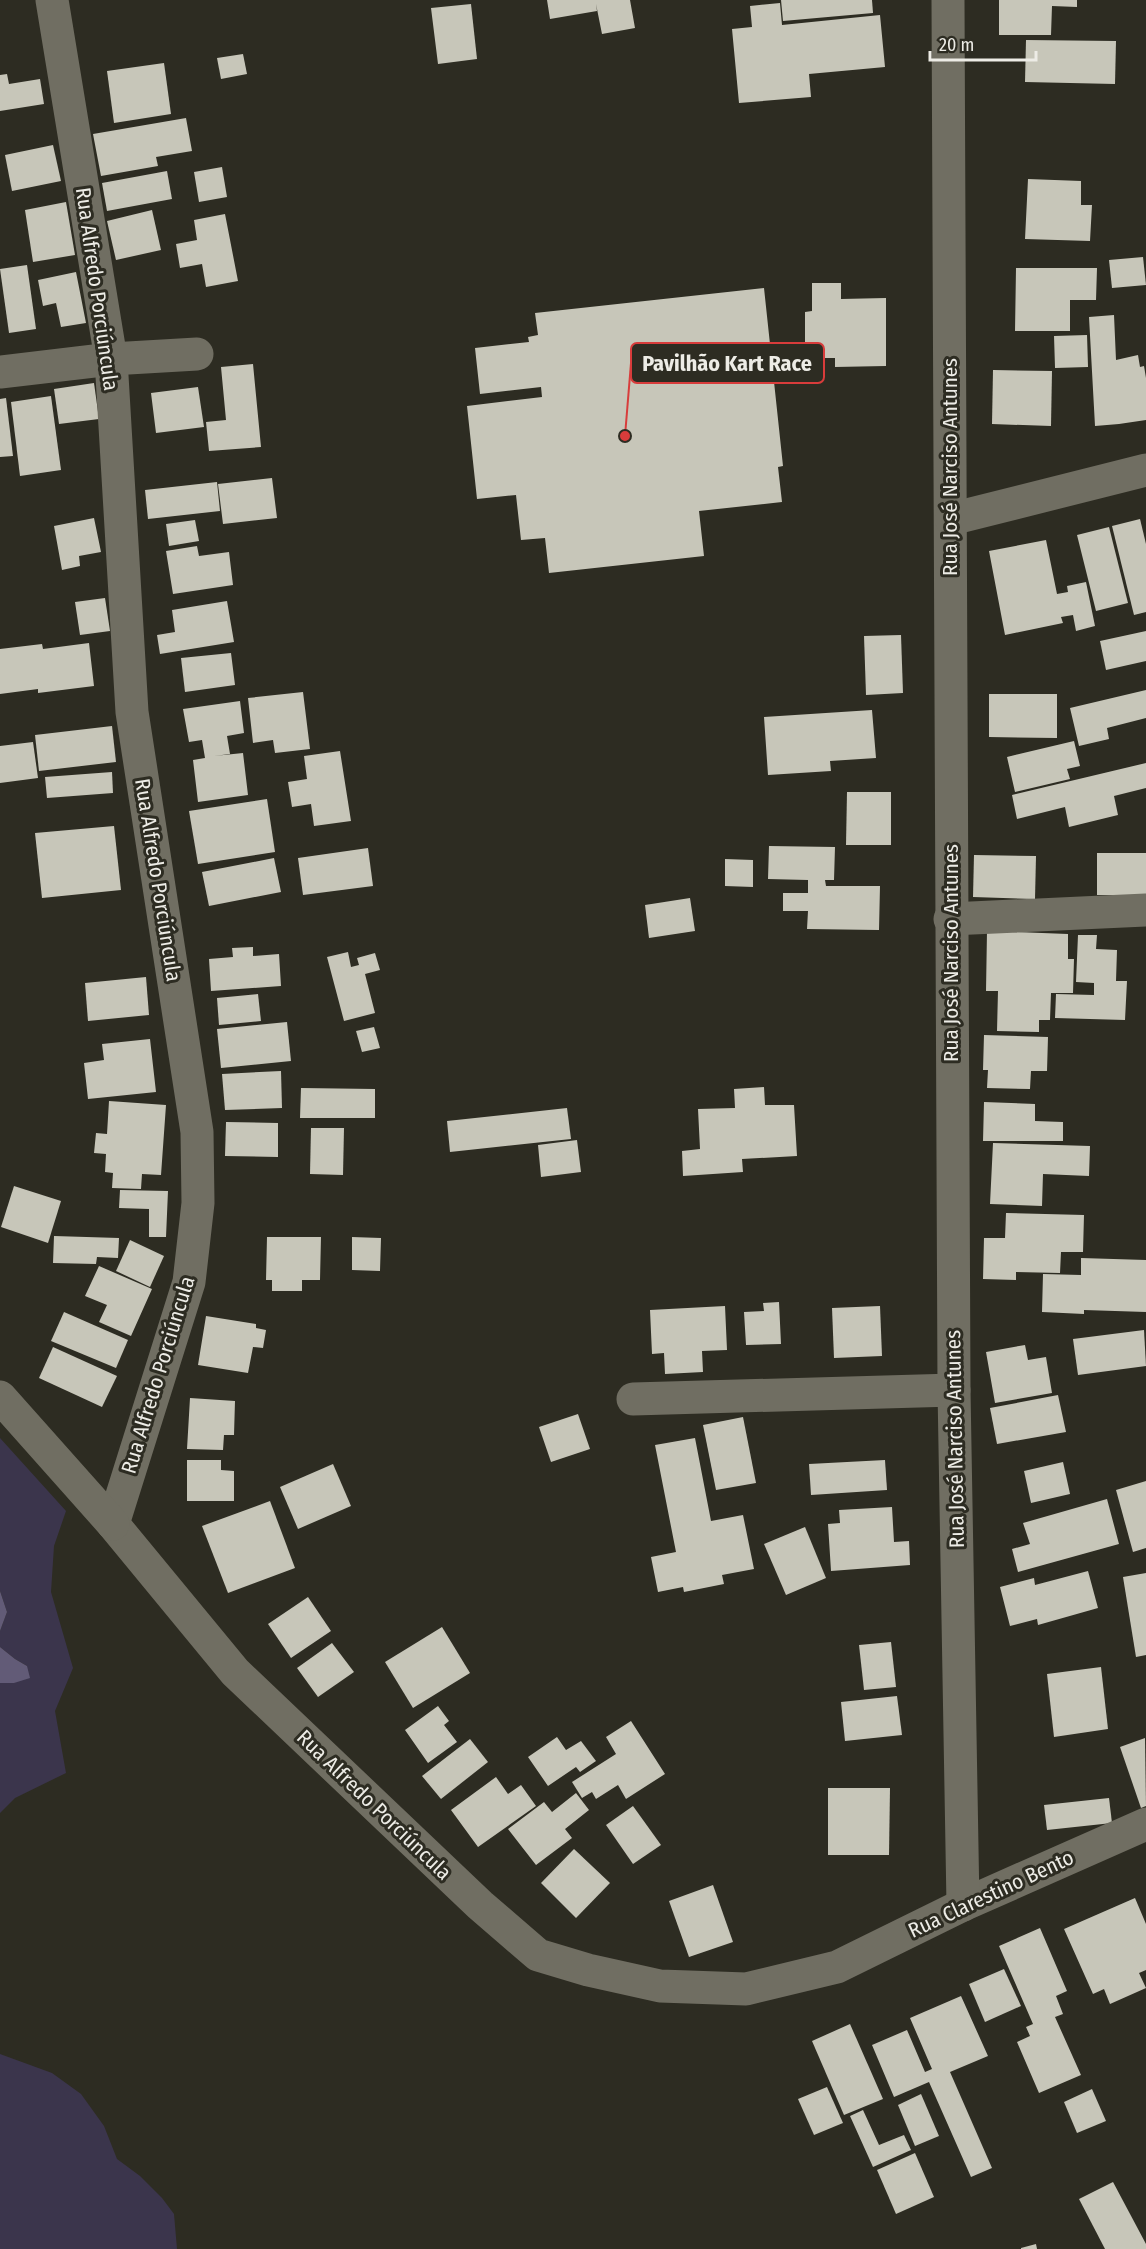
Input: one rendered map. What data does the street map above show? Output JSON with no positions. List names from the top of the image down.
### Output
{
  "streets": {
    "street": ["Rua Alfredo Porciúncula", "Rua José Narciso Antunes", "Rua Clarestino Bento"]
  },
  "crossings": [
    ["Rua Alfredo Porciúncula", "Rua Clarestino Bento"],
    ["Rua José Narciso Antunes", "Rua Clarestino Bento"]
  ],
  "places": ["Pavilhão Kart Race"],
  "scale_bar": "20 m"
}
